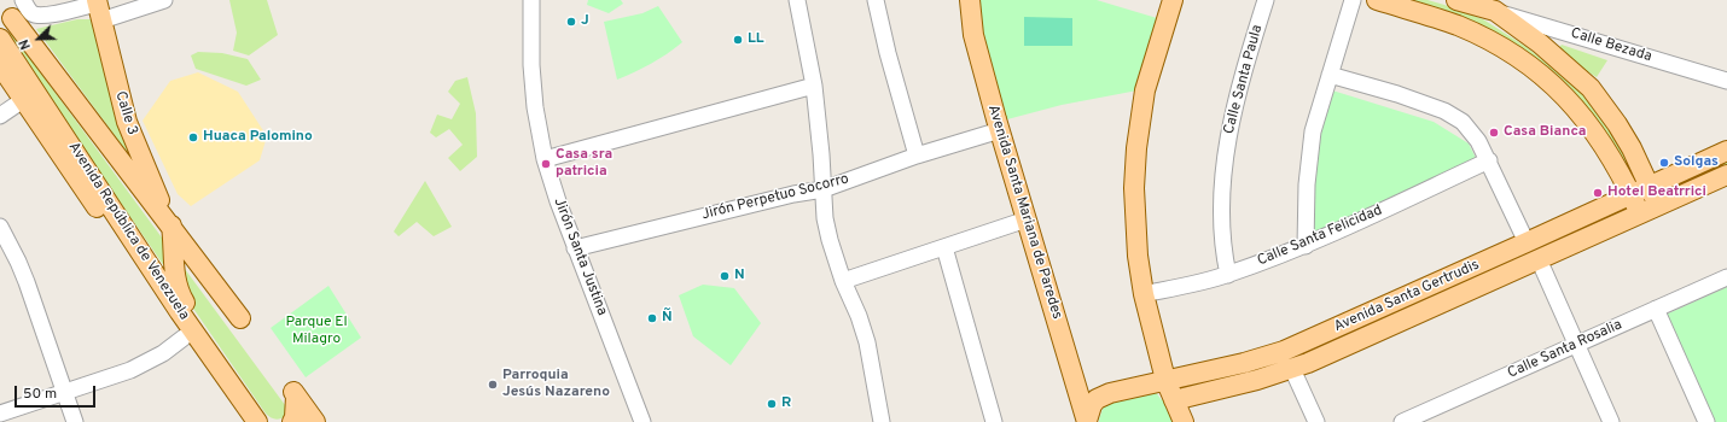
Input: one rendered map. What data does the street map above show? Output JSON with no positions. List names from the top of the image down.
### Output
{
  "streets": {
    "main road": [
      "Calle 3",
      "Avenida Santa Mariana de Paredes",
      "Avenida República de Venezuela",
      "Avenida Santa Gertrudis"
    ],
    "street": [
      "Calle Bezada",
      "Calle Santa Paula",
      "Jirón Perpetuo Socorro",
      "Calle Santa Felicidad",
      "Jirón Santa Justina",
      "Calle Santa Rosalia"
    ]
  },
  "crossings": [
    ["Calle Santa Paula", "Calle Santa Felicidad"],
    ["Calle 3", "Avenida República de Venezuela"],
    ["Jirón Perpetuo Socorro", "Avenida Santa Mariana de Paredes"],
    ["Jirón Perpetuo Socorro", "Jirón Santa Justina"],
    ["Avenida Santa Mariana de Paredes", "Avenida Santa Gertrudis"]
  ],
  "parks": ["Parque El Milagro"],
  "places": [
    "J",
    "LL",
    "Casa Bianca",
    "Huaca Palomino",
    "Solgas",
    "Casa sra patricia",
    "Hotel Beatrrici",
    "N",
    "Ñ",
    "Parroquia Jesús Nazareno",
    "R"
  ],
  "scale_bar": "50 m",
  "north": "bottom left"
}
